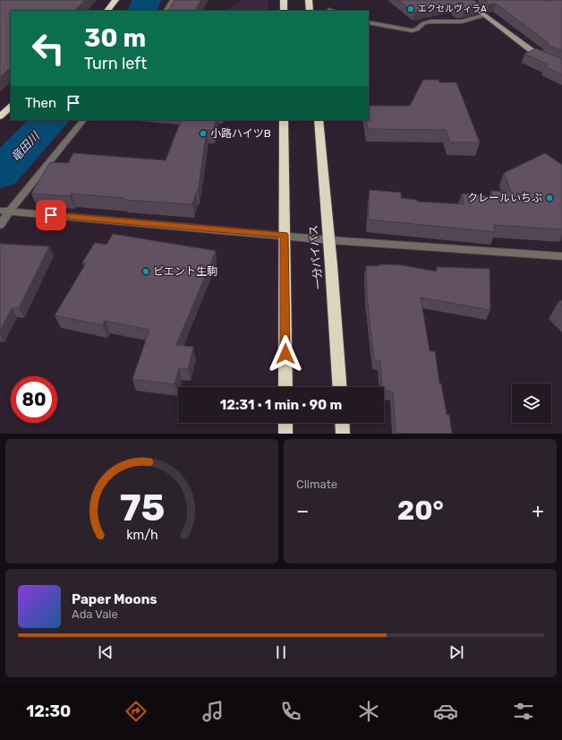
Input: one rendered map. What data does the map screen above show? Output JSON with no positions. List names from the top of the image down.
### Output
{
  "streets": {
    "highway": ["一分バイパス"]
  },
  "water": ["竜田川"],
  "places": [
    "エクセルヴィラA",
    "小路ハイツB",
    "クレールいちぶ",
    "ビエント生駒"
  ],
  "page": {
    "turn": ["30 m", "Turn left"],
    "then": "Then",
    "limit": "80",
    "trip": "12:31 · 1 min · 90 m",
    "tile": "Climate",
    "heat": ["−", "20°", "+"],
    "song": ["Paper Moons", "Ada Vale"],
    "tabs": "12:30",
    "gauge": ["75", "km/h"]
  }
}
